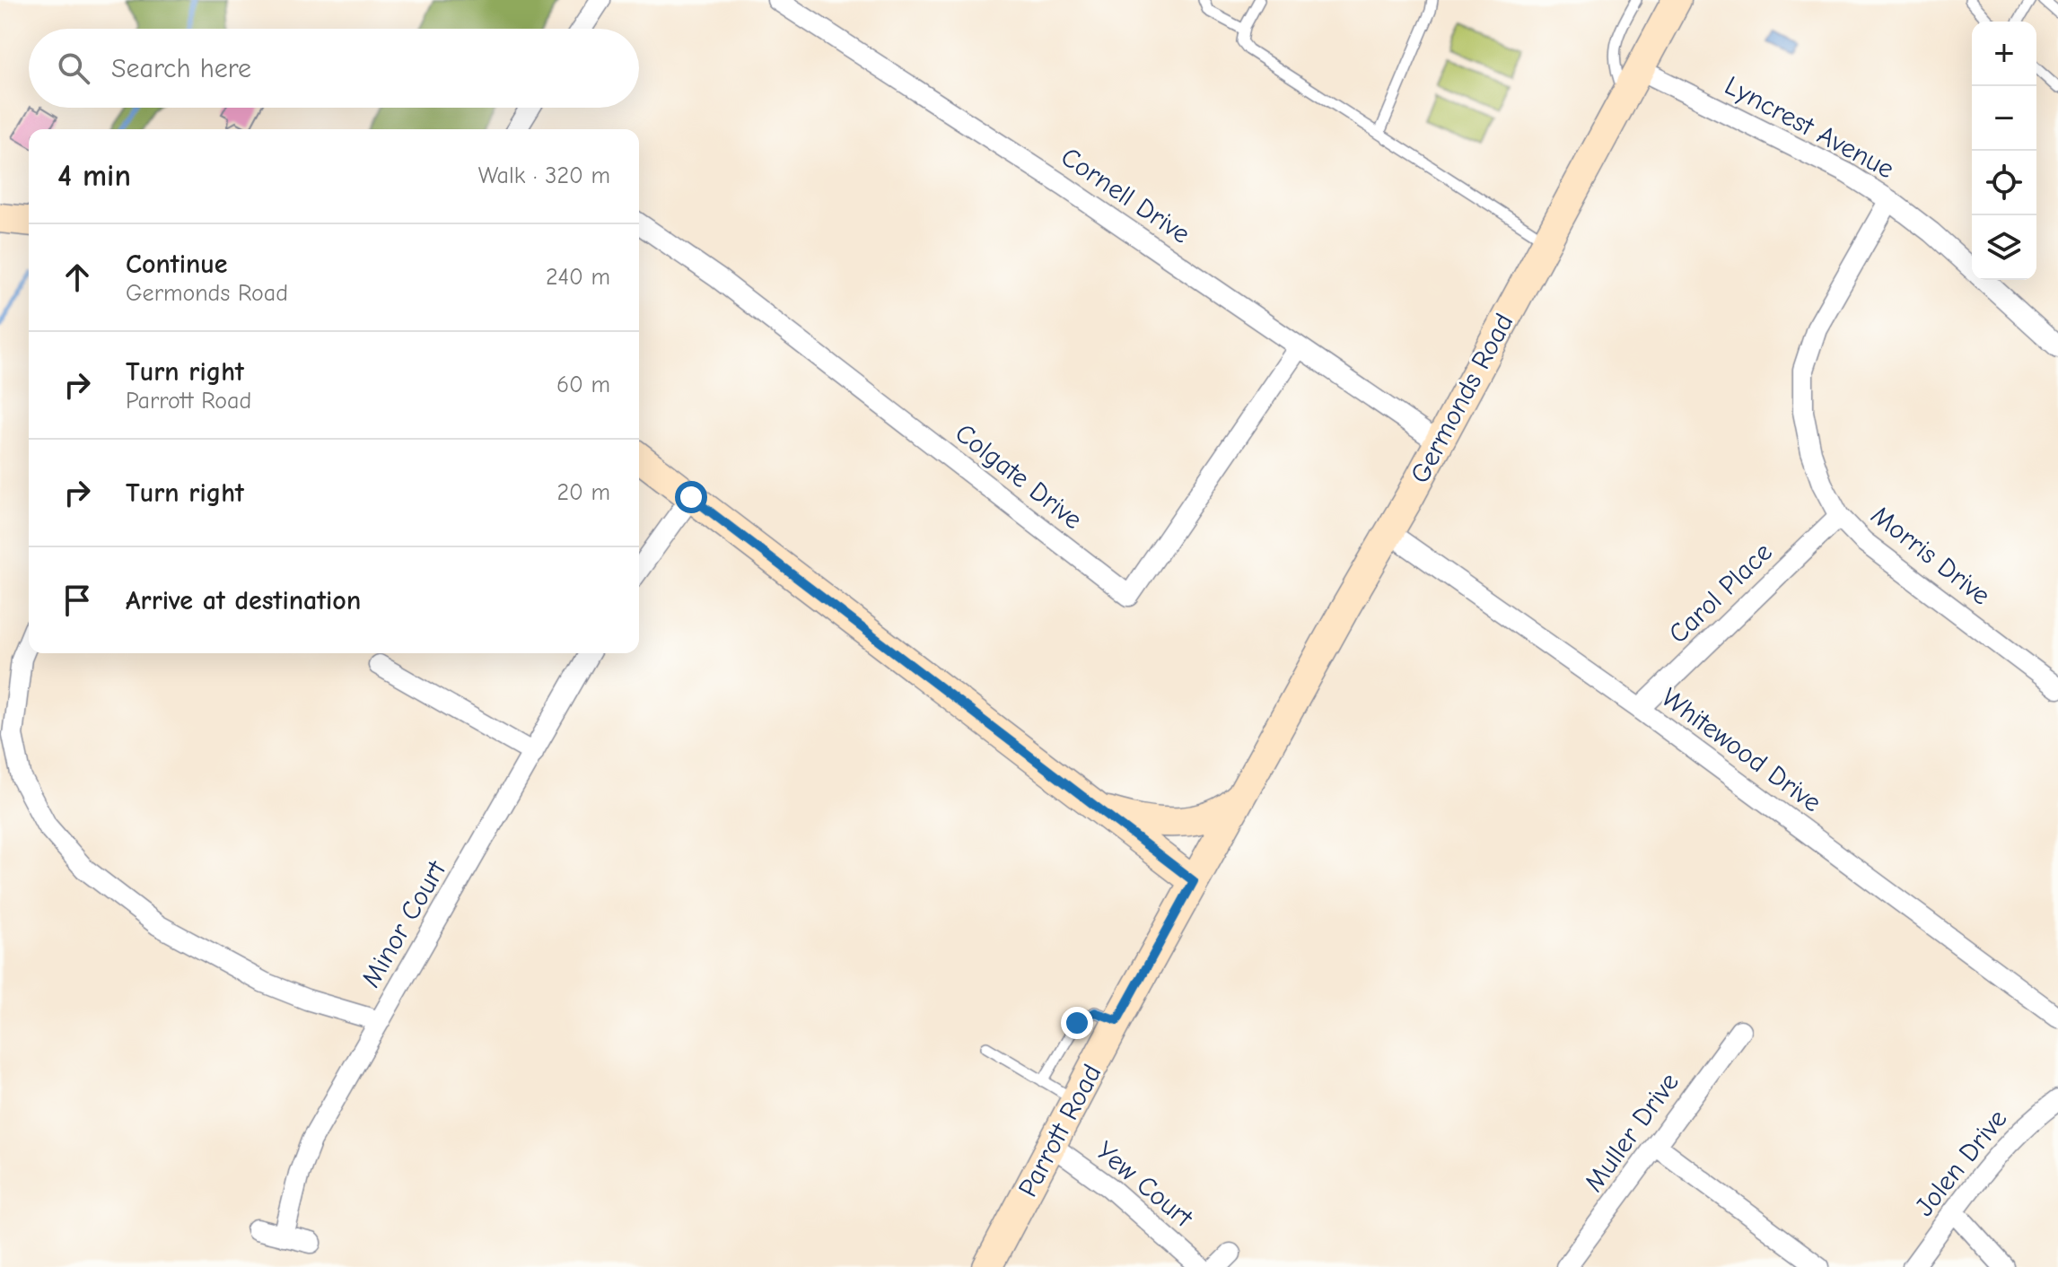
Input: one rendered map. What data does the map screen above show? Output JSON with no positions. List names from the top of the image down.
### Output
{
  "streets": {
    "street": [
      "Lyncrest Avenue",
      "Cornell Drive",
      "Germonds Road",
      "Colgate Drive",
      "Morris Drive",
      "Carol Place",
      "Whitewood Drive",
      "Minor Court",
      "Parrott Road",
      "Muller Drive",
      "Jolen Drive",
      "Yew Court"
    ]
  },
  "crossings": [
    ["Lyncrest Avenue", "Germonds Road"],
    ["Lyncrest Avenue", "Morris Drive"],
    ["Cornell Drive", "Germonds Road"],
    ["Cornell Drive", "Colgate Drive"],
    ["Germonds Road", "Whitewood Drive"],
    ["Germonds Road", "Parrott Road"],
    ["Morris Drive", "Carol Place"],
    ["Carol Place", "Whitewood Drive"],
    ["Parrott Road", "Yew Court"]
  ],
  "page": {
    "map_buttons": ["+", "−"],
    "search": "Search here",
    "heading": ["4 min", "Walk · 320 m"],
    "list": [
      ["Continue", "Germonds Road", "240 m"],
      ["Turn right", "Parrott Road", "60 m"],
      ["Turn right", "20 m"],
      "Arrive at destination"
    ]
  }
}
